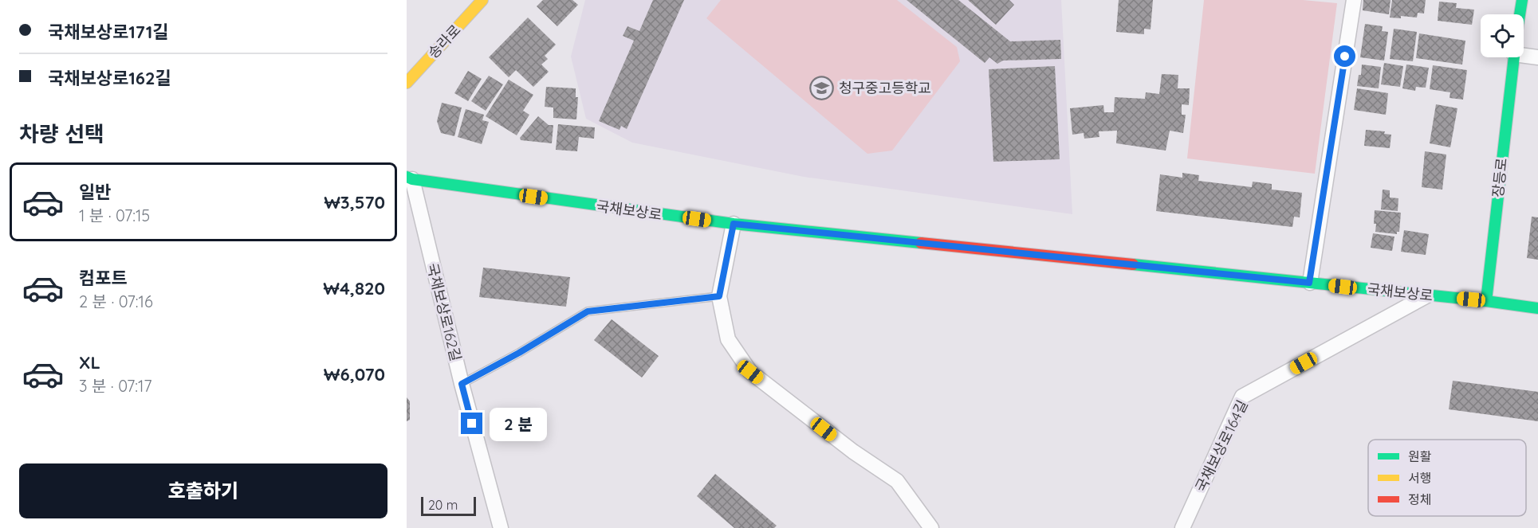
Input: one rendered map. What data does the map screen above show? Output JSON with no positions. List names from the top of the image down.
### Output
{
  "streets": {
    "main road": ["송라로", "장등로", "국채보상로"],
    "street": ["국채보상로162길", "국채보상로164길"]
  },
  "crossings": [
    ["장등로", "국채보상로"],
    ["국채보상로", "국채보상로162길"],
    ["국채보상로", "국채보상로164길"]
  ],
  "places": {
    "school or university": ["청구중고등학교"]
  },
  "legend": ["원활", "서행", "정체"],
  "scale_bar": "20 m",
  "page": {
    "banner": ["국채보상로171길", "국채보상로162길"],
    "heading": "차량 선택",
    "list": [
      {
        "name": "일반",
        "note": "1 분 · 07:15",
        "value": "₩3,570"
      },
      {
        "name": "컴포트",
        "note": "2 분 · 07:16",
        "value": "₩4,820"
      },
      {
        "name": "XL",
        "note": "3 분 · 07:17",
        "value": "₩6,070"
      }
    ],
    "bubble": "2 분",
    "buttons": "호출하기",
    "scale": "20 m"
  }
}
